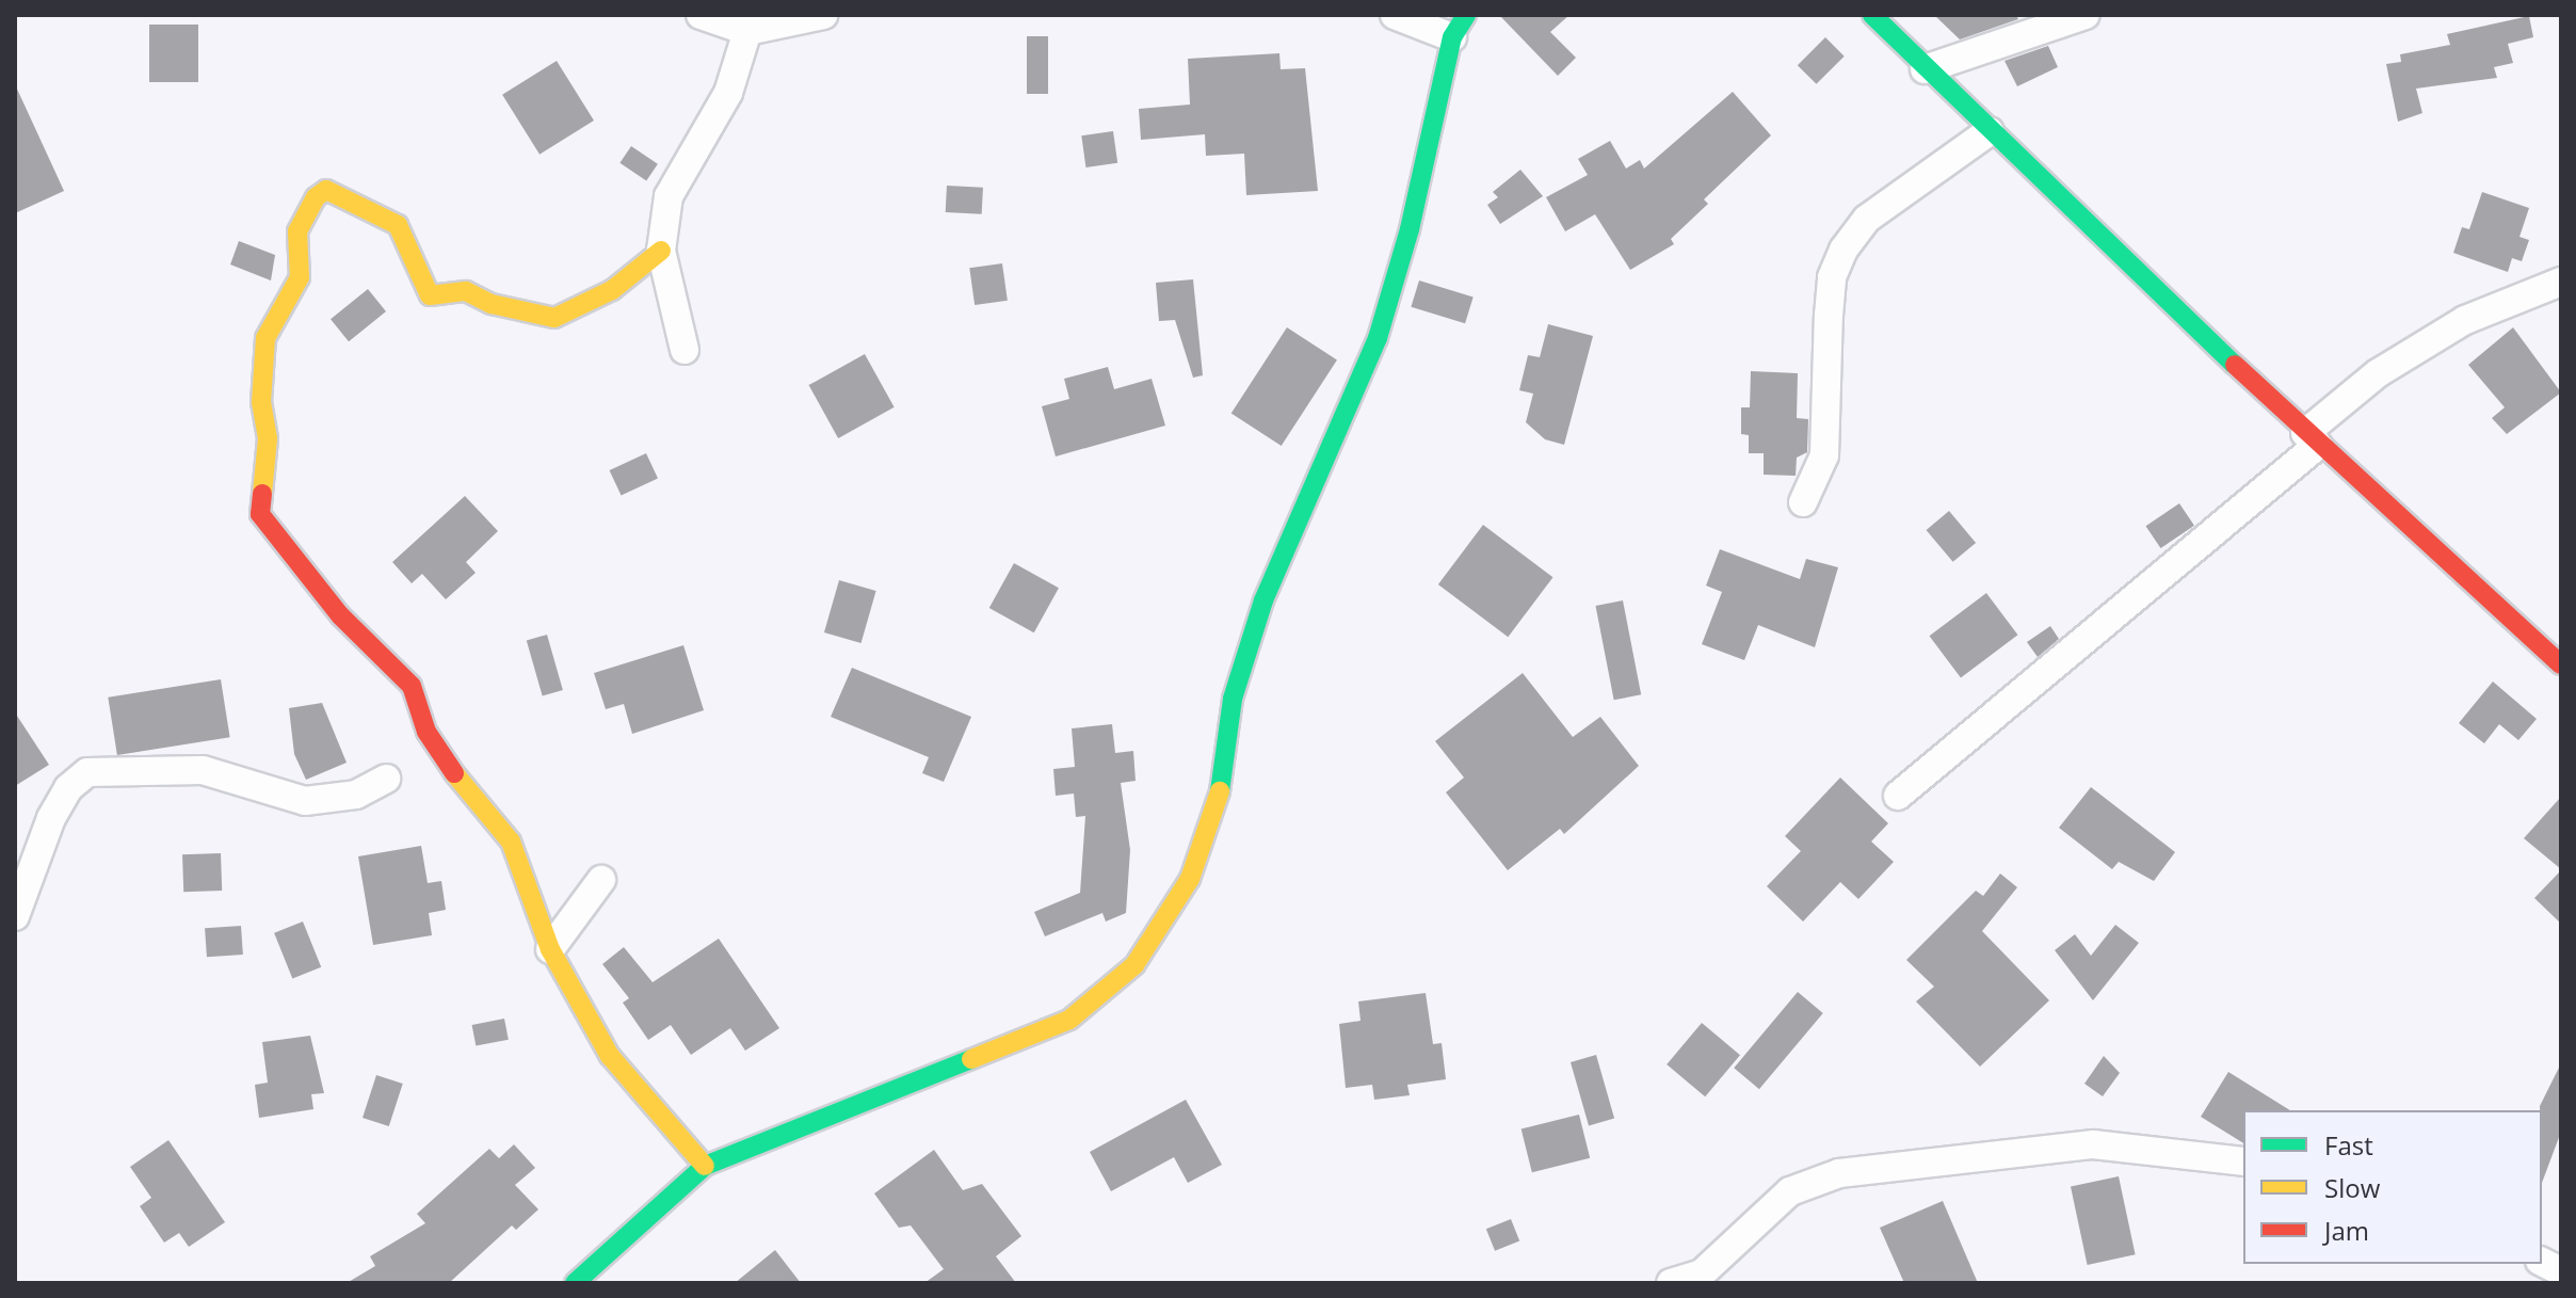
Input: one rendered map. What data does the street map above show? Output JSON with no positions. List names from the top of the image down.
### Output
{
  "legend": ["Fast", "Slow", "Jam"]
}
